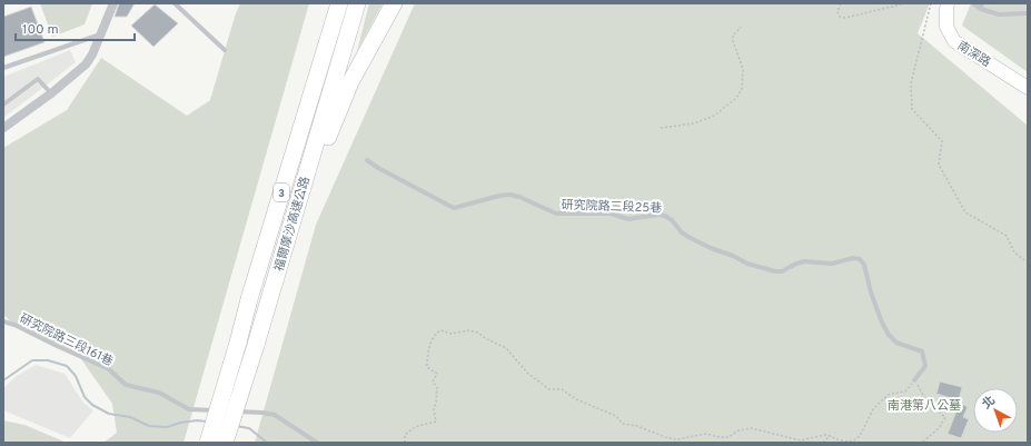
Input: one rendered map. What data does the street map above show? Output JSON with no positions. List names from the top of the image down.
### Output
{
  "streets": {
    "highway": ["3", "福爾摩沙高速公路"],
    "main road": ["南深路"],
    "lane": ["研究院路三段25巷", "研究院路三段161巷"]
  },
  "parks": ["南港第八公墓"],
  "scale_bar": "100 m",
  "north": "top left"
}
